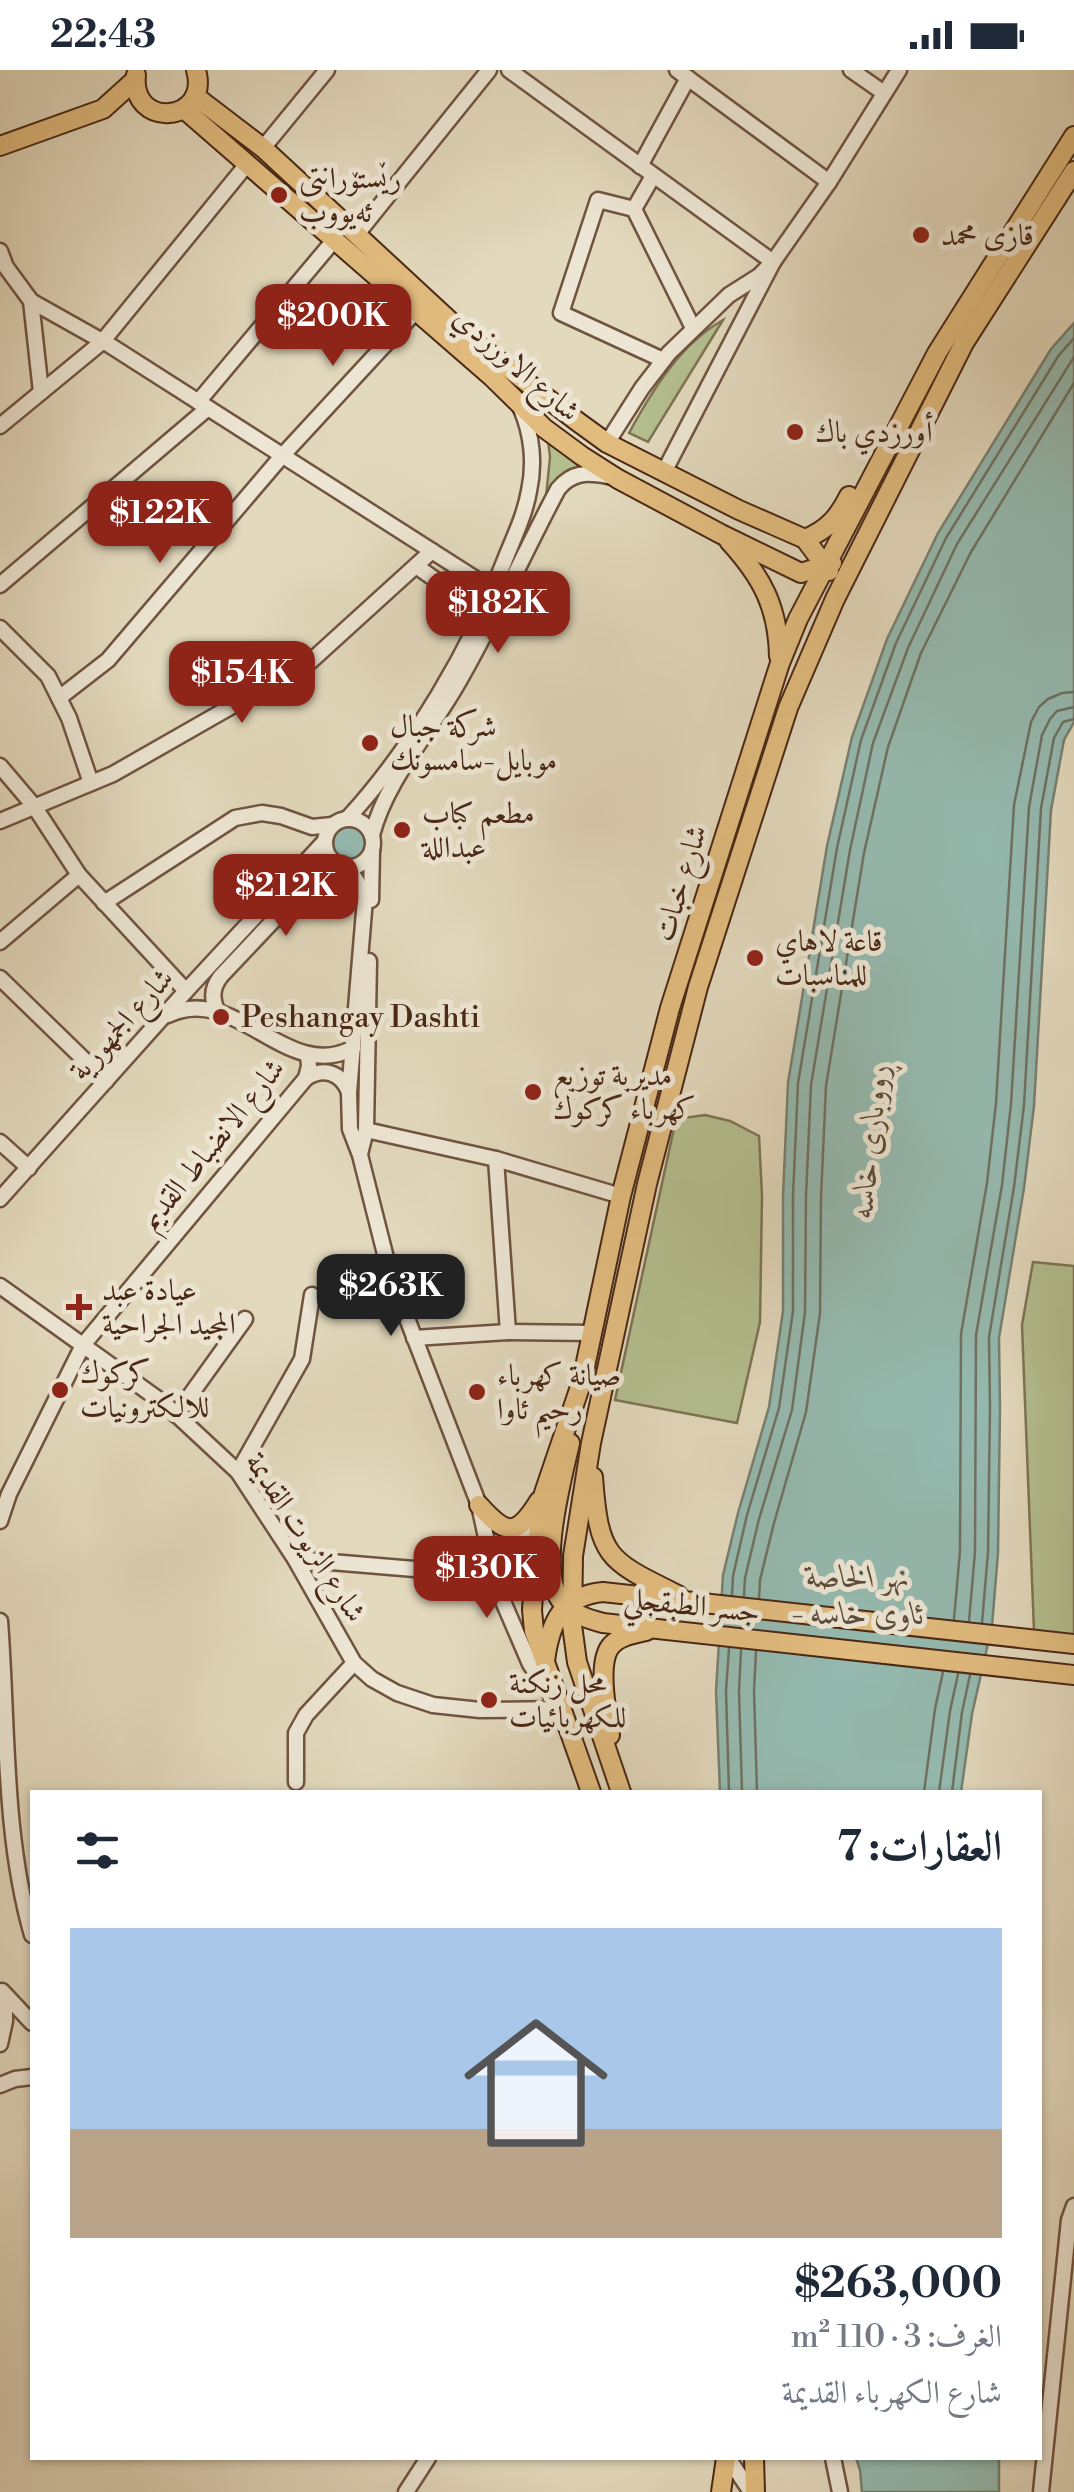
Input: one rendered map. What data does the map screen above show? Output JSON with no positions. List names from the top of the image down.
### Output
{
  "streets": {
    "main road": ["شارع الاورزدي", "شارع خبات", "جسر الطبقجلي"],
    "street": ["شارع الجمهورية", "شارع الانضباط القديم", "شارع الزيوت القديمة"]
  },
  "crossings": [
    ["شارع الاورزدي", "شارع خبات"],
    ["شارع خبات", "شارع الزيوت القديمة"],
    ["شارع خبات", "جسر الطبقجلي"],
    ["شارع الانضباط القديم", "شارع الزيوت القديمة"]
  ],
  "water": ["ڕووباری خاسە", "نهر الخاصة - ئاوی خاسە"],
  "places": {
    "other": [
      "رێستۆرانتی ئەیووب",
      "قازی محمد",
      "أورزدي باك",
      "شركة جبال موبايل-سامسونك",
      "مطعم كباب عبداللة",
      "قاعة لاهاي للمناسبات",
      "Peshangay Dashti",
      "مديرية توزيع كهرباء كركوك",
      "كركوك للالكترونيات",
      "صيانة كهرباء رحيم ئاوا",
      "محل زنكنة للكهربائيات"
    ],
    "health": ["عيادة عبد المجيد الجراحية"]
  },
  "page": {
    "status": "22:43",
    "price": [
      "$200K",
      "$122K",
      "$182K",
      "$154K",
      "$212K",
      "$263K",
      "$130K"
    ],
    "heading": "العقارات: 7",
    "list": [
      {
        "name": "$263,000",
        "note": "الغرف: 3 · 110 m² · شارع الكهرباء القديمة"
      }
    ]
  }
}
